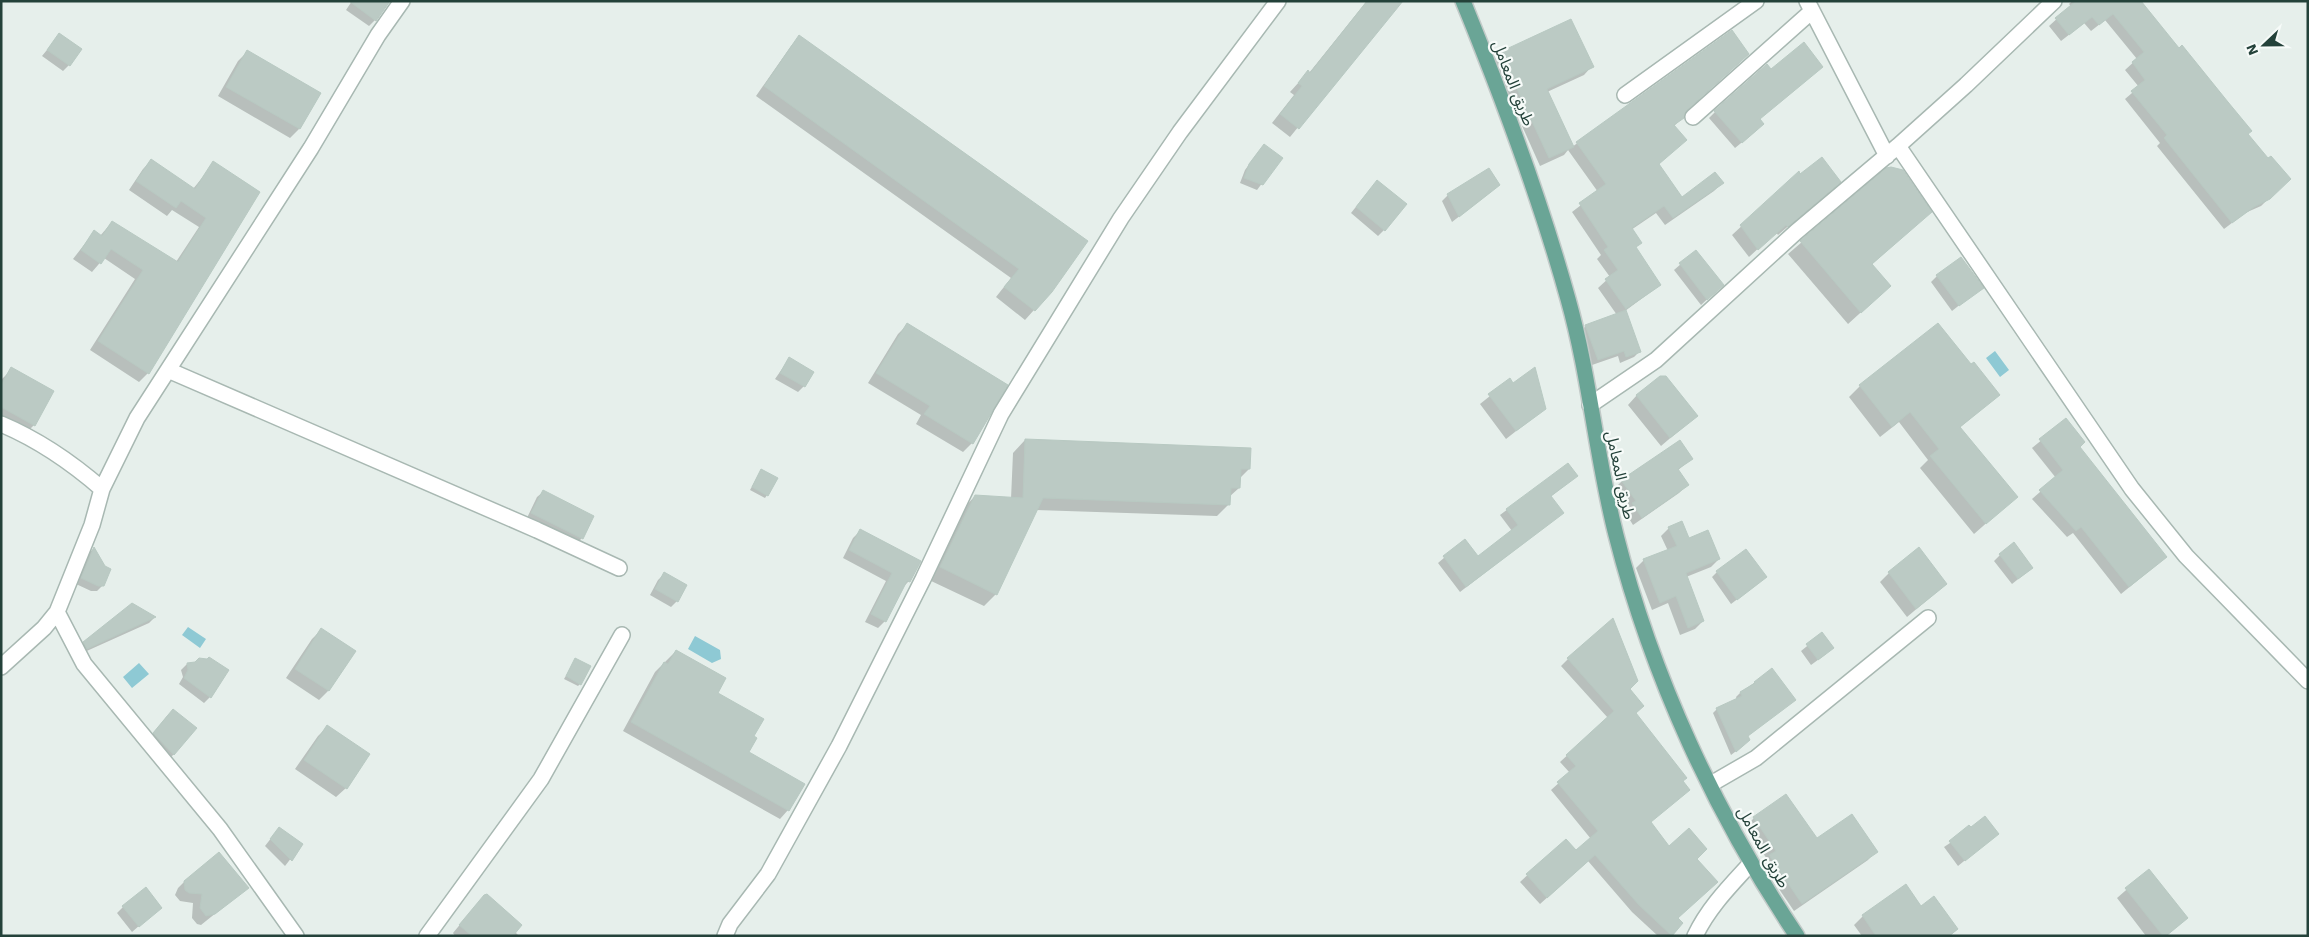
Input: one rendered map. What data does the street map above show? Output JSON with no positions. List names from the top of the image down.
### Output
{
  "streets": {
    "main road": ["طريق المعامل"]
  },
  "north": "left"
}
